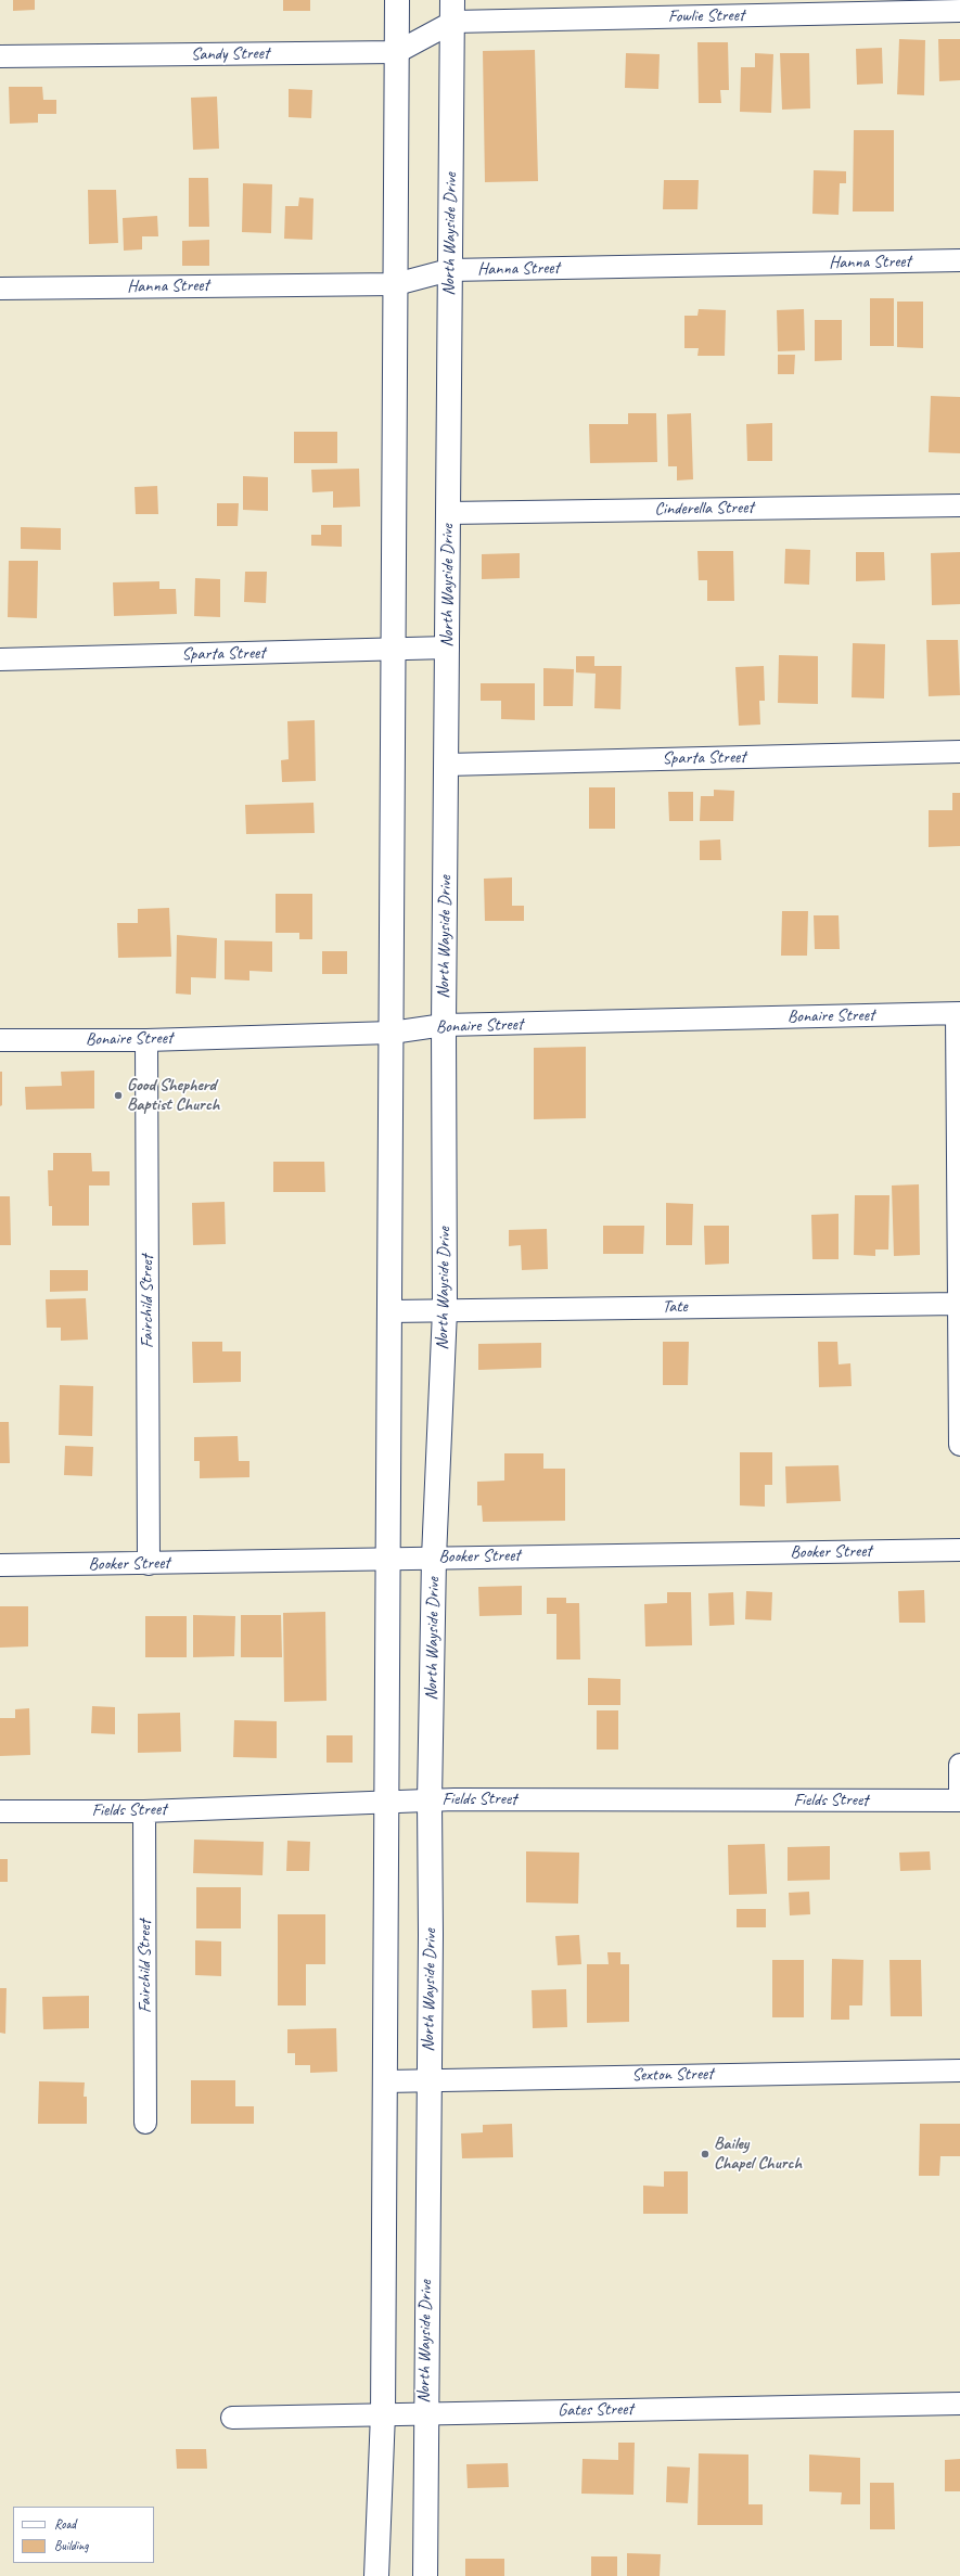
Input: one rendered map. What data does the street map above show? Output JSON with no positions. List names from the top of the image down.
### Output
{
  "streets": {
    "main road": ["North Wayside Drive"],
    "street": [
      "Fowlie Street",
      "Sandy Street",
      "Hanna Street",
      "Cinderella Street",
      "Sparta Street",
      "Bonaire Street",
      "Fairchild Street",
      "Tate",
      "Booker Street",
      "Fields Street",
      "Sexton Street",
      "Gates Street"
    ]
  },
  "crossings": [
    ["Fowlie Street", "Sandy Street"],
    ["Fowlie Street", "North Wayside Drive"],
    ["Sandy Street", "North Wayside Drive"],
    ["North Wayside Drive", "Hanna Street"],
    ["North Wayside Drive", "Cinderella Street"],
    ["North Wayside Drive", "Sparta Street"],
    ["North Wayside Drive", "Bonaire Street"],
    ["North Wayside Drive", "Tate"],
    ["North Wayside Drive", "Booker Street"],
    ["North Wayside Drive", "Fields Street"],
    ["North Wayside Drive", "Sexton Street"],
    ["North Wayside Drive", "Gates Street"],
    ["Bonaire Street", "Fairchild Street"],
    ["Fairchild Street", "Booker Street"],
    ["Fairchild Street", "Fields Street"]
  ],
  "places": ["Good Shepherd Baptist Church", "Bailey Chapel Church"],
  "legend": ["Road", "Building"]
}
